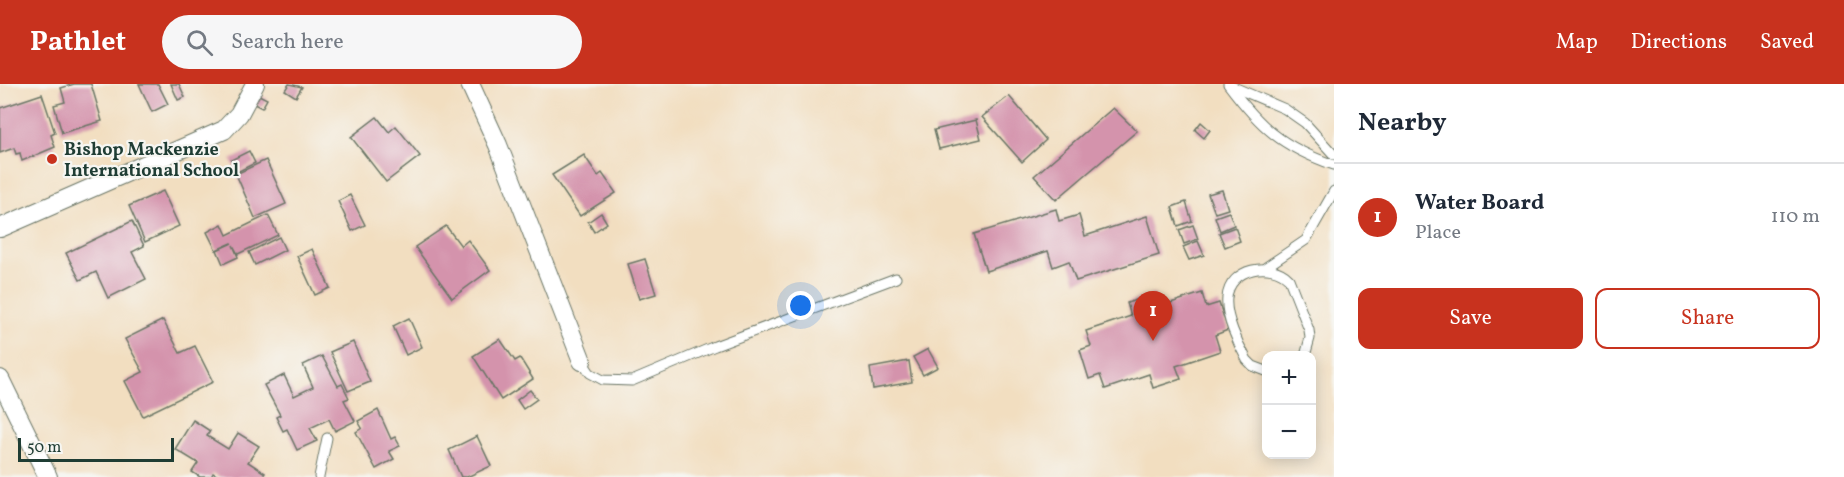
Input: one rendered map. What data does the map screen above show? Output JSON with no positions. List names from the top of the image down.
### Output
{
  "places": ["Bishop Mackenzie International School"],
  "scale_bar": "50 m",
  "page": {
    "header": "Pathlet",
    "search": "Search here",
    "nav": ["Map", "Directions", "Saved"],
    "heading": "Nearby",
    "list": [
      {
        "mark": "1",
        "name": "Water Board",
        "note": "Place",
        "value": "110 m"
      }
    ],
    "buttons": ["Save", "Share"],
    "pins": "1",
    "map_buttons": ["+", "−"],
    "scale": "50 m"
  }
}
